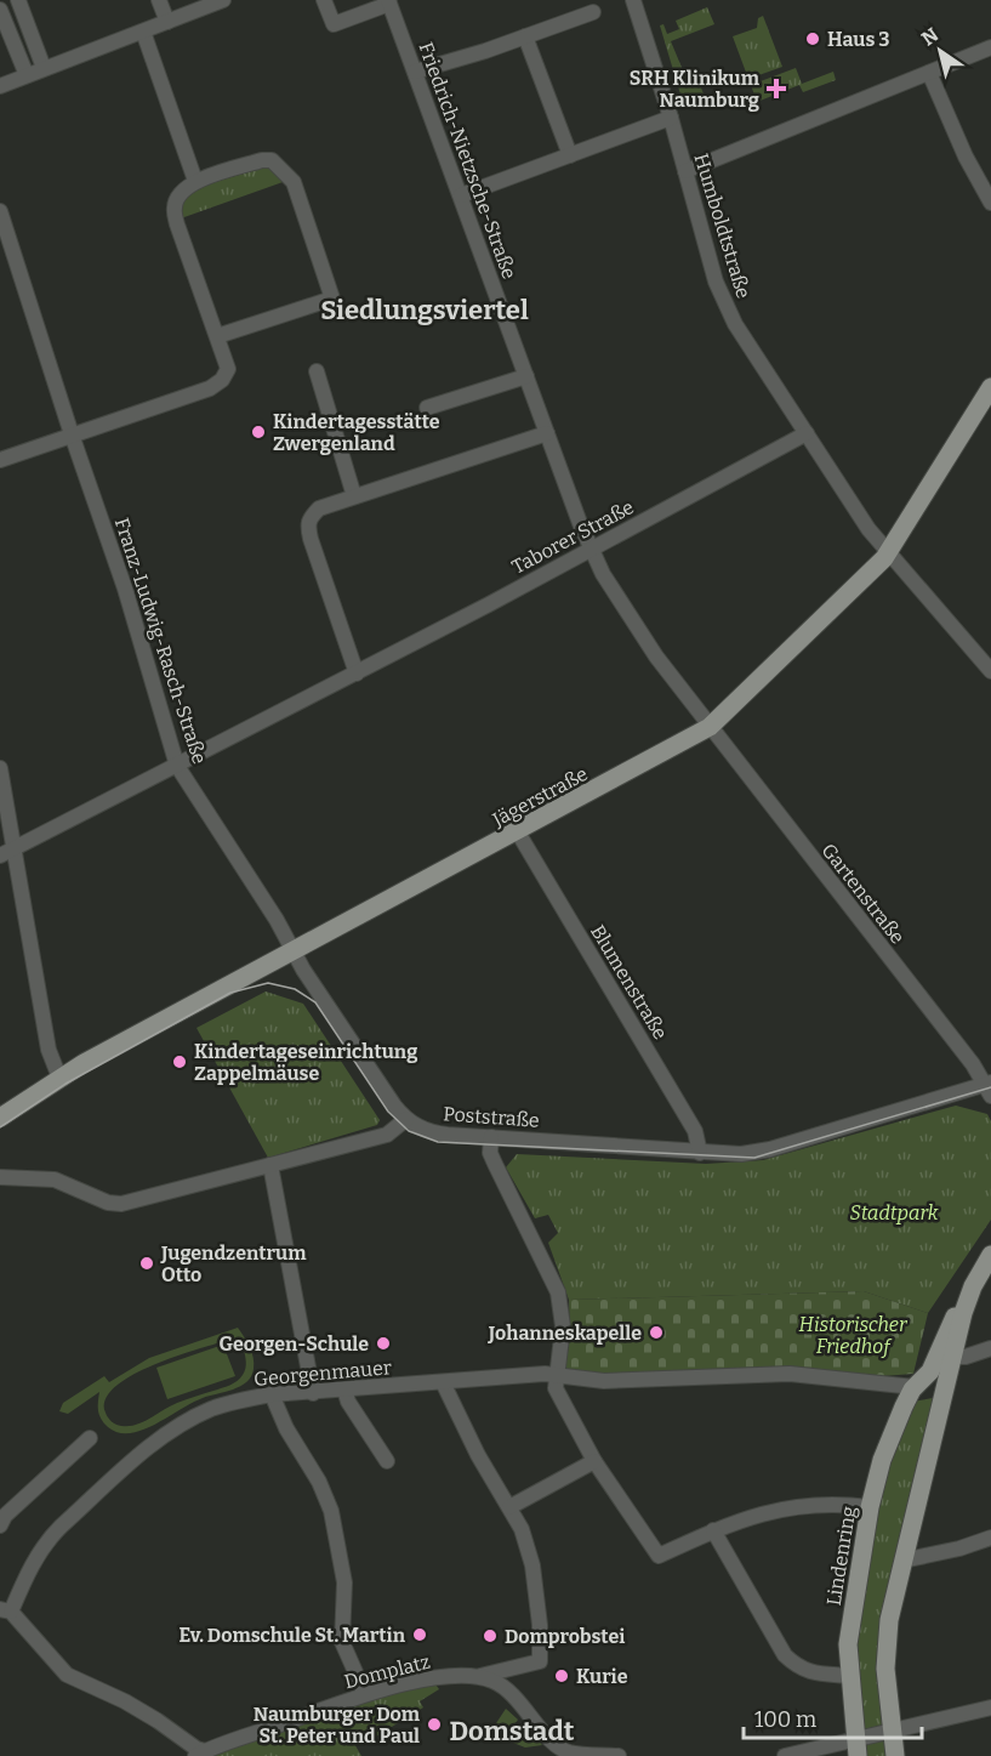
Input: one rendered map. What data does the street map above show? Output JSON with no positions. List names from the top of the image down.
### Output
{
  "streets": {
    "main road": ["Jägerstraße", "Lindenring"],
    "street": [
      "Friedrich-Nietzsche-Straße",
      "Humboldtstraße",
      "Taborer Straße",
      "Franz-Ludwig-Rasch-Straße",
      "Gartenstraße",
      "Blumenstraße",
      "Poststraße",
      "Georgenmauer",
      "Domplatz"
    ]
  },
  "crossings": [
    ["Friedrich-Nietzsche-Straße", "Taborer Straße"],
    ["Friedrich-Nietzsche-Straße", "Jägerstraße"],
    ["Friedrich-Nietzsche-Straße", "Gartenstraße"],
    ["Humboldtstraße", "Taborer Straße"],
    ["Humboldtstraße", "Jägerstraße"],
    ["Taborer Straße", "Franz-Ludwig-Rasch-Straße"],
    ["Franz-Ludwig-Rasch-Straße", "Jägerstraße"],
    ["Franz-Ludwig-Rasch-Straße", "Poststraße"],
    ["Jägerstraße", "Gartenstraße"],
    ["Jägerstraße", "Blumenstraße"],
    ["Gartenstraße", "Poststraße"],
    ["Blumenstraße", "Poststraße"],
    ["Georgenmauer", "Lindenring"]
  ],
  "districts": ["Siedlungsviertel", "Domstadt"],
  "parks": ["Stadtpark", "Historischer Friedhof"],
  "places": {
    "other": [
      "Haus 3",
      "Kindertagesstätte Zwergenland",
      "Kindertageseinrichtung Zappelmäuse",
      "Jugendzentrum Otto",
      "Johanneskapelle",
      "Georgen-Schule",
      "Ev. Domschule St. Martin",
      "Domprobstei",
      "Kurie",
      "Naumburger Dom St. Peter und Paul"
    ],
    "health": ["SRH Klinikum Naumburg"]
  },
  "scale_bar": "100 m",
  "north": "top left"
}
